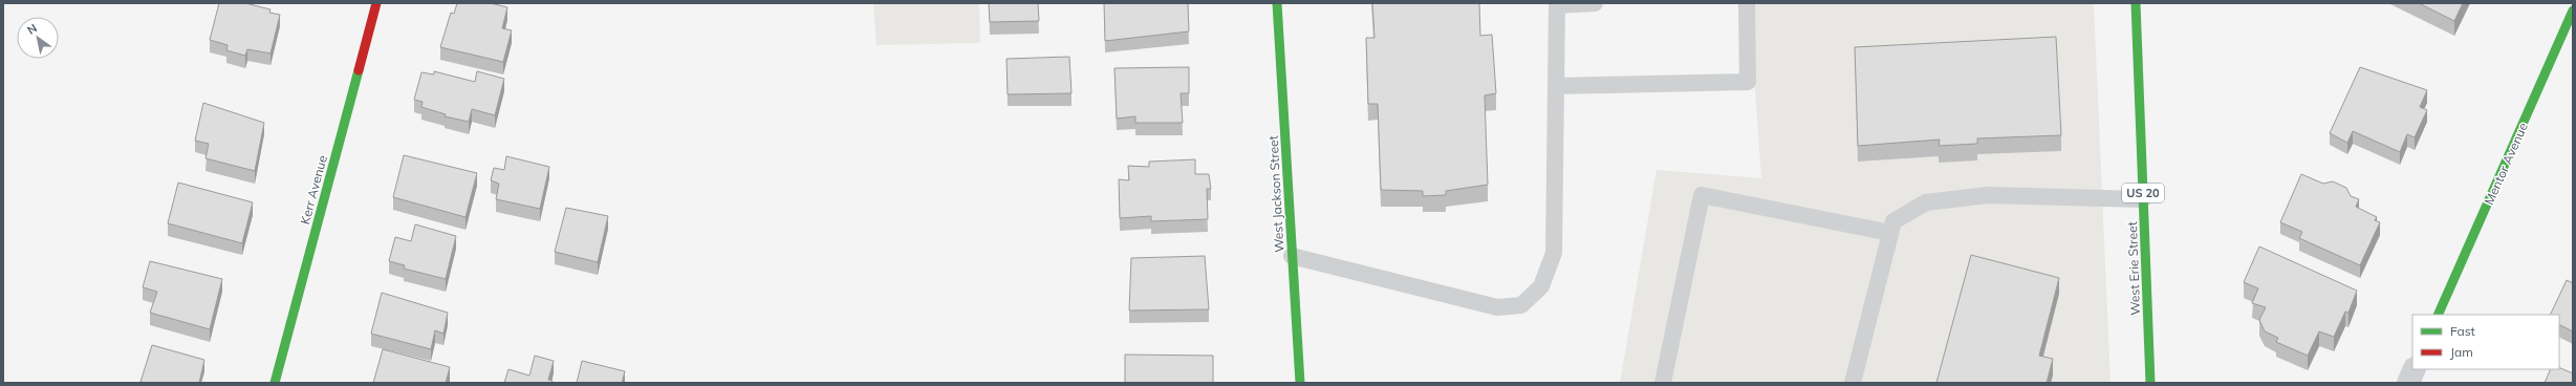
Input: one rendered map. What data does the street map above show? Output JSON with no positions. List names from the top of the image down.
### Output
{
  "streets": {
    "street": [
      "Mentor Avenue",
      "Kerr Avenue",
      "US 20",
      "West Jackson Street",
      "West Erie Street"
    ]
  },
  "legend": ["Fast", "Jam"],
  "north": "top left"
}
